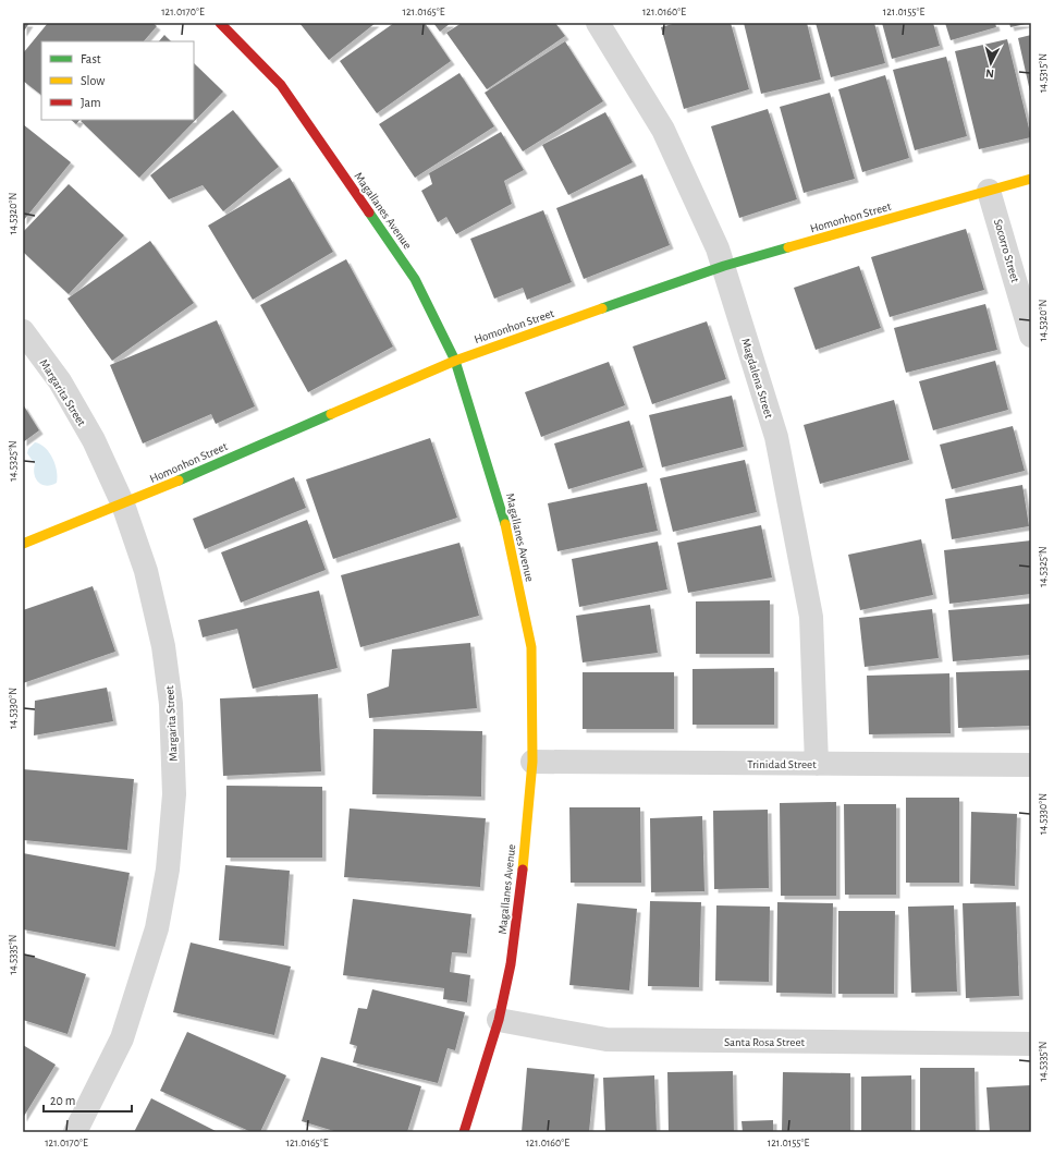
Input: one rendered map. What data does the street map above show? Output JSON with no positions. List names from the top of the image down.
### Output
{
  "streets": {
    "street": [
      "Magallanes Avenue",
      "Homonhon Street",
      "Socorro Street",
      "Magdalena Street",
      "Margarita Street",
      "Trinidad Street",
      "Santa Rosa Street"
    ]
  },
  "crossings": [
    ["Magallanes Avenue", "Homonhon Street"],
    ["Magallanes Avenue", "Trinidad Street"],
    ["Magallanes Avenue", "Santa Rosa Street"],
    ["Homonhon Street", "Socorro Street"],
    ["Homonhon Street", "Magdalena Street"],
    ["Homonhon Street", "Margarita Street"],
    ["Magdalena Street", "Trinidad Street"]
  ],
  "legend": ["Fast", "Slow", "Jam"],
  "scale_bar": "20 m",
  "north": "bottom",
  "coordinates": [
    "121.0170°E",
    "121.0165°E",
    "121.0160°E",
    "121.0155°E",
    "14.5315°N",
    "14.5320°N",
    "14.5325°N",
    "14.5330°N",
    "14.5335°N"
  ]
}
